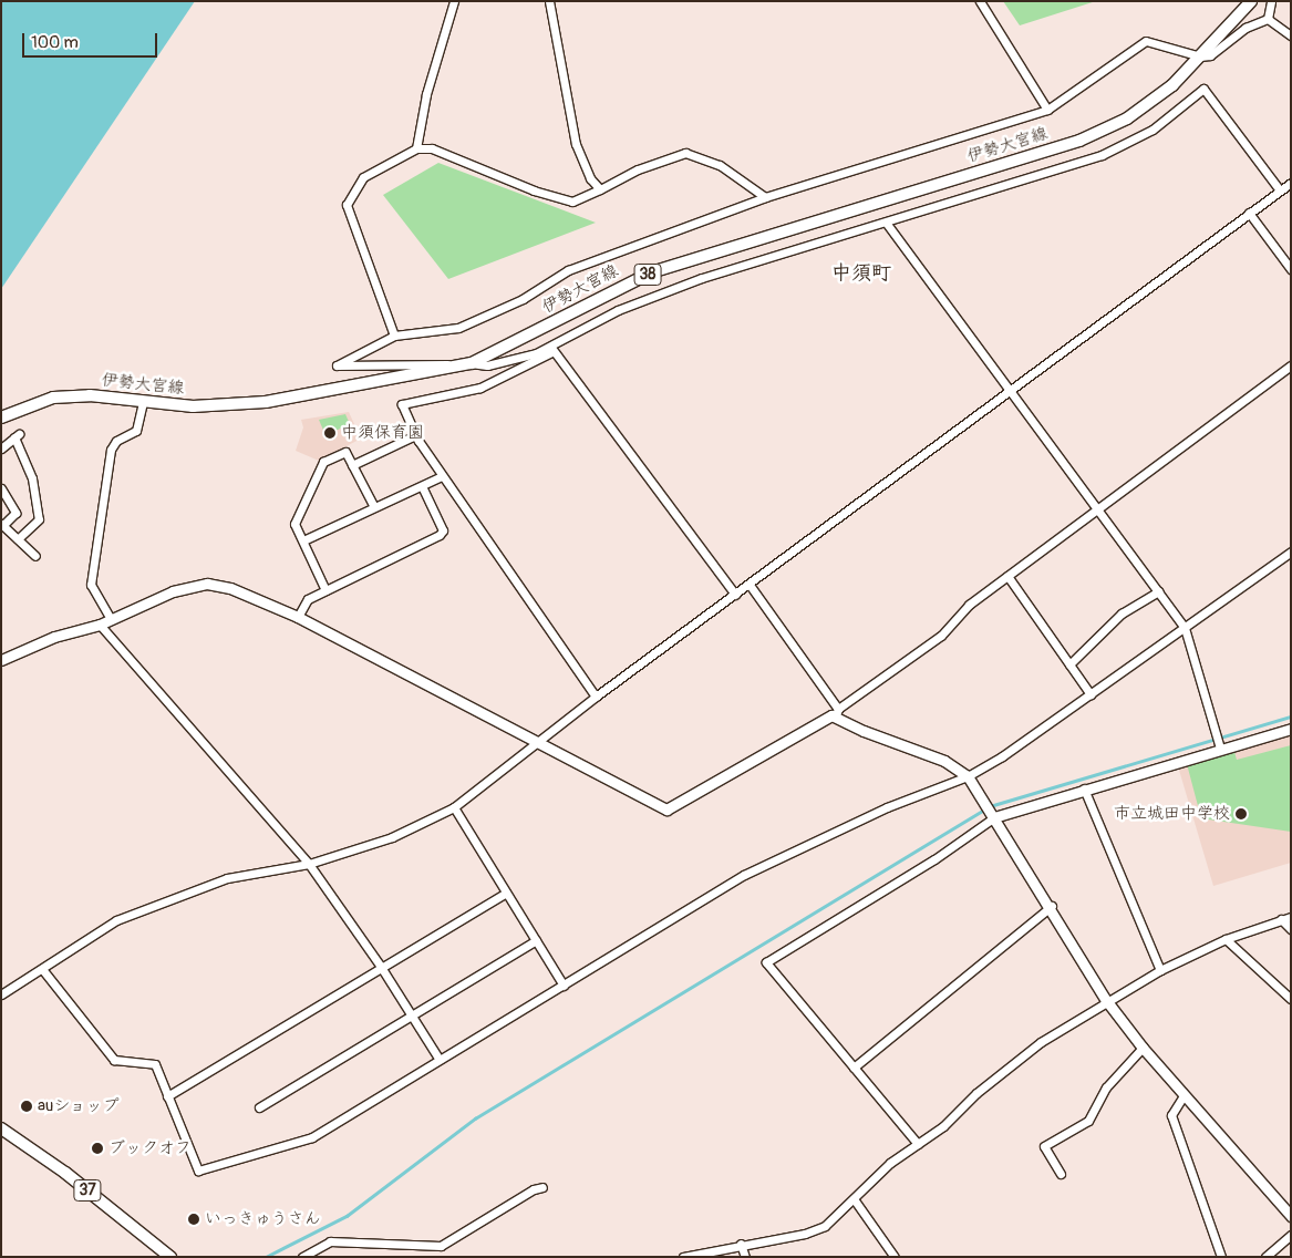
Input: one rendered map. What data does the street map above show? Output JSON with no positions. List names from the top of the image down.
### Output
{
  "streets": {
    "main road": ["伊勢大宮線", "38", "37"]
  },
  "districts": ["中須町"],
  "places": [
    "中須保育園",
    "市立城田中学校",
    "auショップ",
    "ブックオフ",
    "いっきゅうさん"
  ],
  "scale_bar": "100 m"
}
